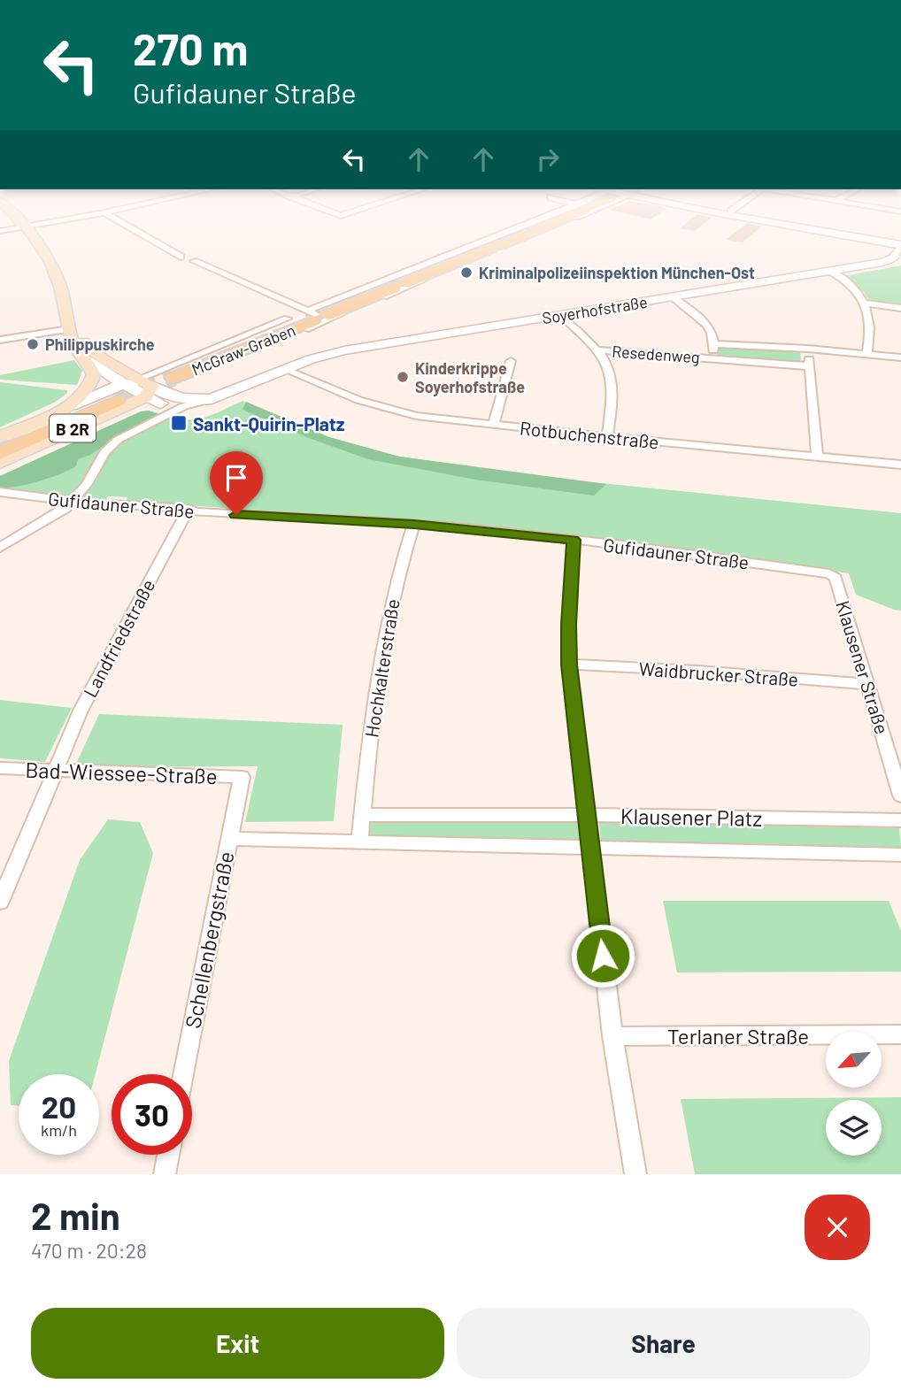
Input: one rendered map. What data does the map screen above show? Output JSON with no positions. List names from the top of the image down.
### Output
{
  "streets": {
    "highway": ["McGraw-Graben"],
    "main road": ["Soyerhofstraße", "B 2R"],
    "street": [
      "Resedenweg",
      "Rotbuchenstraße",
      "Gufidauner Straße",
      "Landfriedstraße",
      "Klausener Straße",
      "Hochkalterstraße",
      "Waidbrucker Straße",
      "Bad-Wiessee-Straße",
      "Klausener Platz",
      "Schellenbergstraße",
      "Terlaner Straße"
    ]
  },
  "crossings": [
    ["Soyerhofstraße", "Rotbuchenstraße"],
    ["Gufidauner Straße", "Landfriedstraße"],
    ["Gufidauner Straße", "Klausener Straße"],
    ["Gufidauner Straße", "Hochkalterstraße"],
    ["Landfriedstraße", "Bad-Wiessee-Straße"],
    ["Klausener Straße", "Waidbrucker Straße"],
    ["Hochkalterstraße", "Klausener Platz"],
    ["Bad-Wiessee-Straße", "Schellenbergstraße"],
    ["Klausener Platz", "Schellenbergstraße"]
  ],
  "places": {
    "other": ["Kriminalpolizeiinspektion München-Ost", "Philippuskirche", "Kinderkrippe Soyerhofstraße"],
    "transit": ["Sankt-Quirin-Platz"]
  },
  "north": "bottom left",
  "page": {
    "turn": ["270 m", "Gufidauner Straße"],
    "speed": "20 km/h",
    "limit": "30",
    "heading": ["2 min", "470 m · 20:28"],
    "buttons": ["Exit", "Share"]
  }
}
